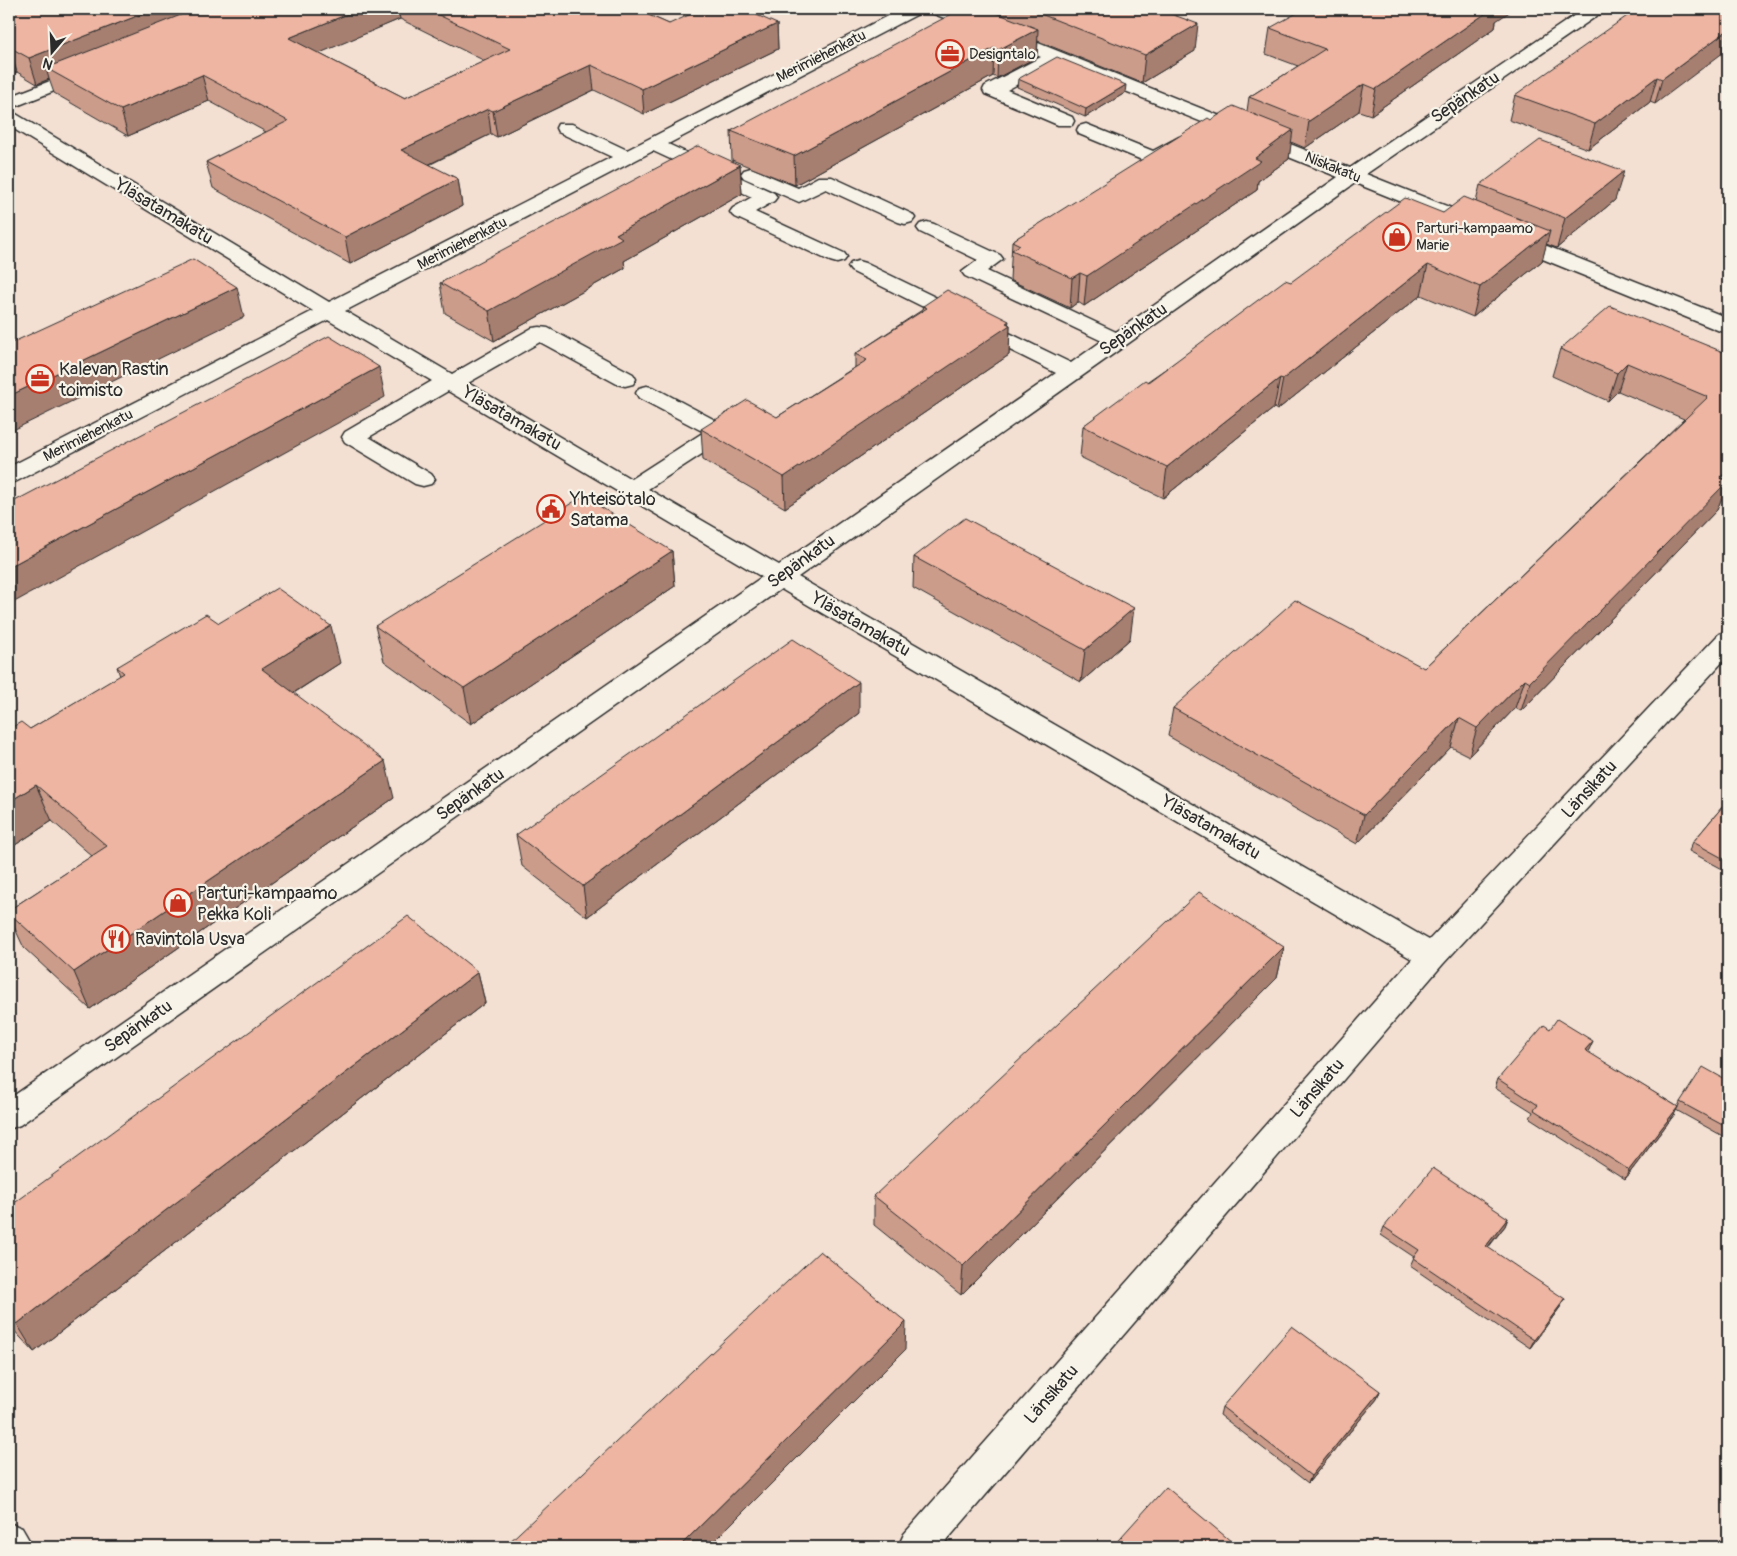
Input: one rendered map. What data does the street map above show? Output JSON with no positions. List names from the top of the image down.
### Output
{
  "streets": {
    "street": [
      "Merimiehenkatu",
      "Sepänkatu",
      "Niskakatu",
      "Yläsatamakatu",
      "Länsikatu"
    ]
  },
  "crossings": [
    ["Merimiehenkatu", "Yläsatamakatu"],
    ["Sepänkatu", "Niskakatu"],
    ["Sepänkatu", "Yläsatamakatu"],
    ["Yläsatamakatu", "Länsikatu"]
  ],
  "places": {
    "office": ["Designtalo", "Kalevan Rastin toimisto"],
    "shop": ["Parturi-kampaamo Marie", "Parturi-kampaamo Pekka Koli"],
    "public building": ["Yhteisötalo Satama"],
    "restaurant": ["Ravintola Usva"]
  },
  "north": "bottom"
}
